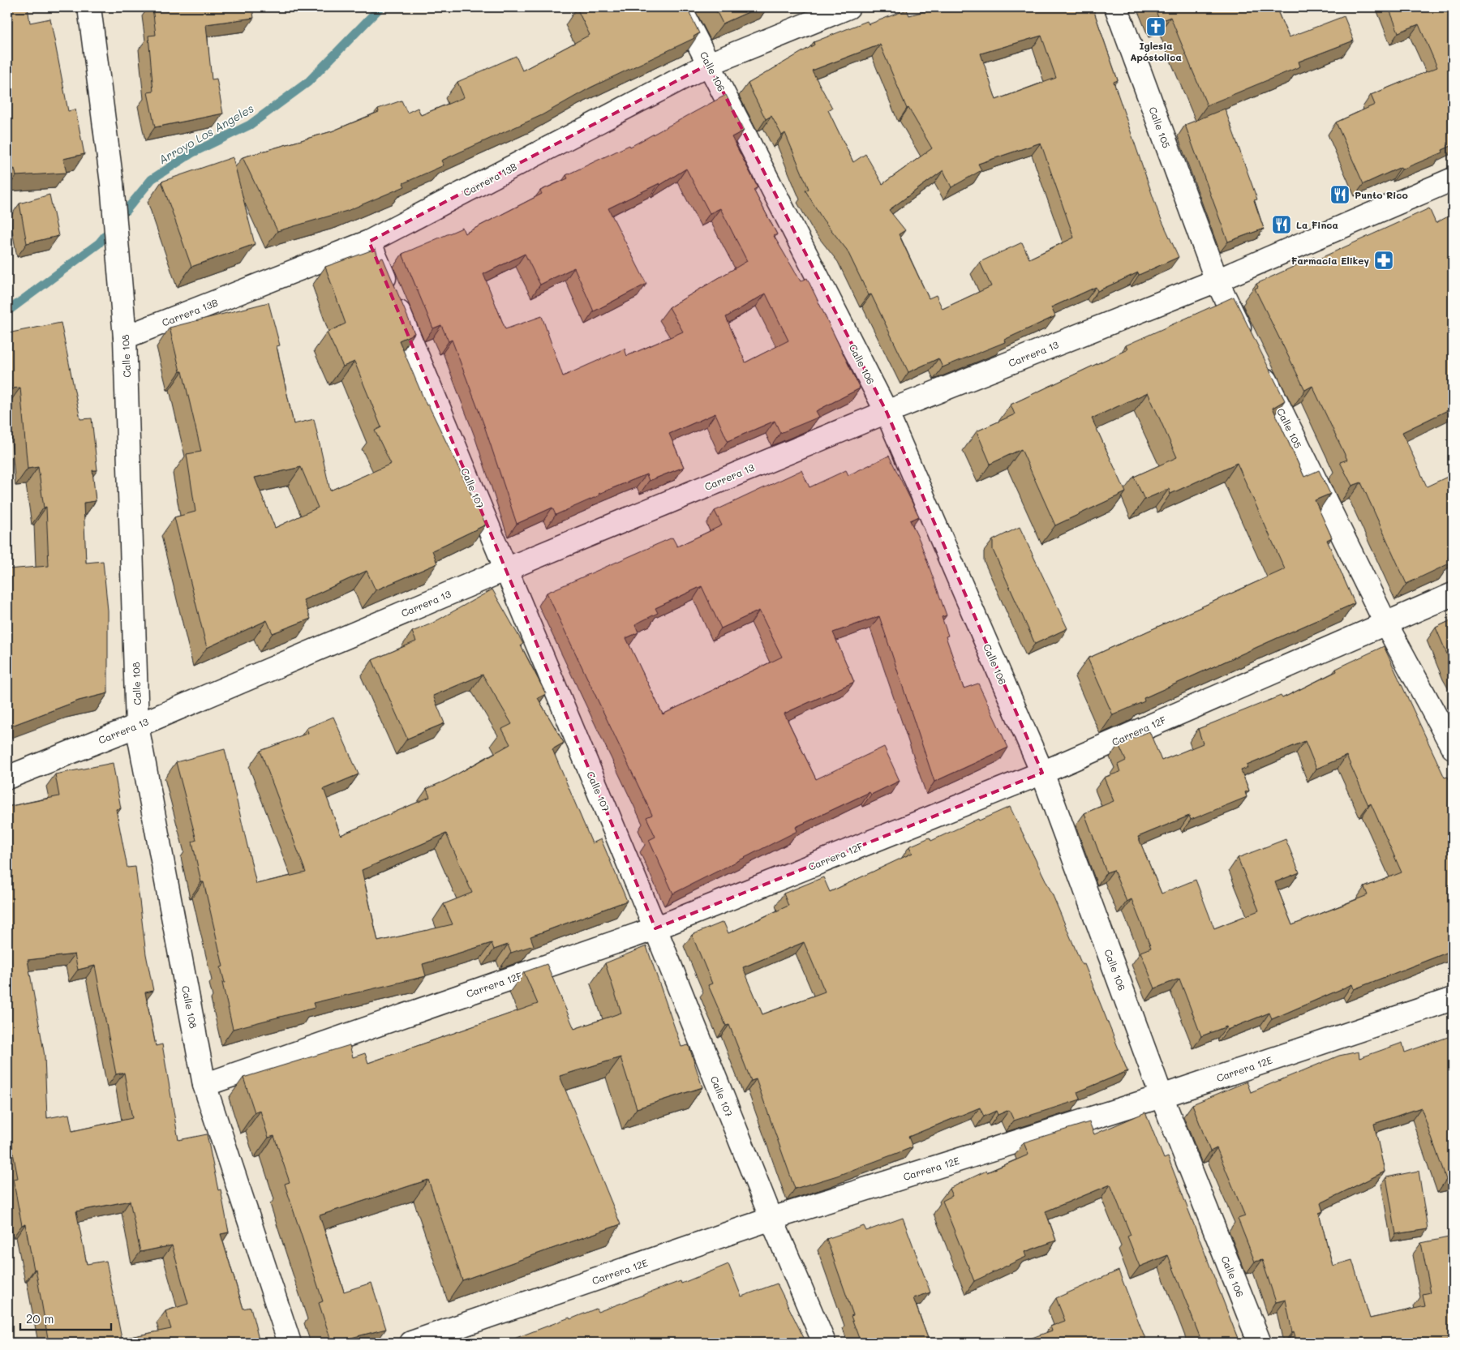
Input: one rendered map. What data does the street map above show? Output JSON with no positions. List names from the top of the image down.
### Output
{
  "streets": {
    "street": [
      "Calle 106",
      "Calle 105",
      "Carrera 13B",
      "Carrera 13",
      "Calle 108",
      "Calle 107",
      "Carrera 12F",
      "Carrera 12E"
    ]
  },
  "crossings": [
    ["Calle 106", "Carrera 13B"],
    ["Calle 106", "Carrera 13"],
    ["Calle 106", "Carrera 12F"],
    ["Calle 106", "Carrera 12E"],
    ["Calle 105", "Carrera 13"],
    ["Calle 105", "Carrera 12F"],
    ["Carrera 13B", "Calle 108"],
    ["Carrera 13B", "Calle 107"],
    ["Carrera 13", "Calle 108"],
    ["Carrera 13", "Calle 107"],
    ["Calle 108", "Carrera 12F"],
    ["Calle 107", "Carrera 12F"],
    ["Calle 107", "Carrera 12E"]
  ],
  "water": ["Arroyo Los Angeles"],
  "places": {
    "church": ["Iglesia Apóstolica"],
    "restaurant": ["Punto Rico", "La Finca"],
    "pharmacy": ["Farmacia Elikey"]
  },
  "scale_bar": "20 m"
}
